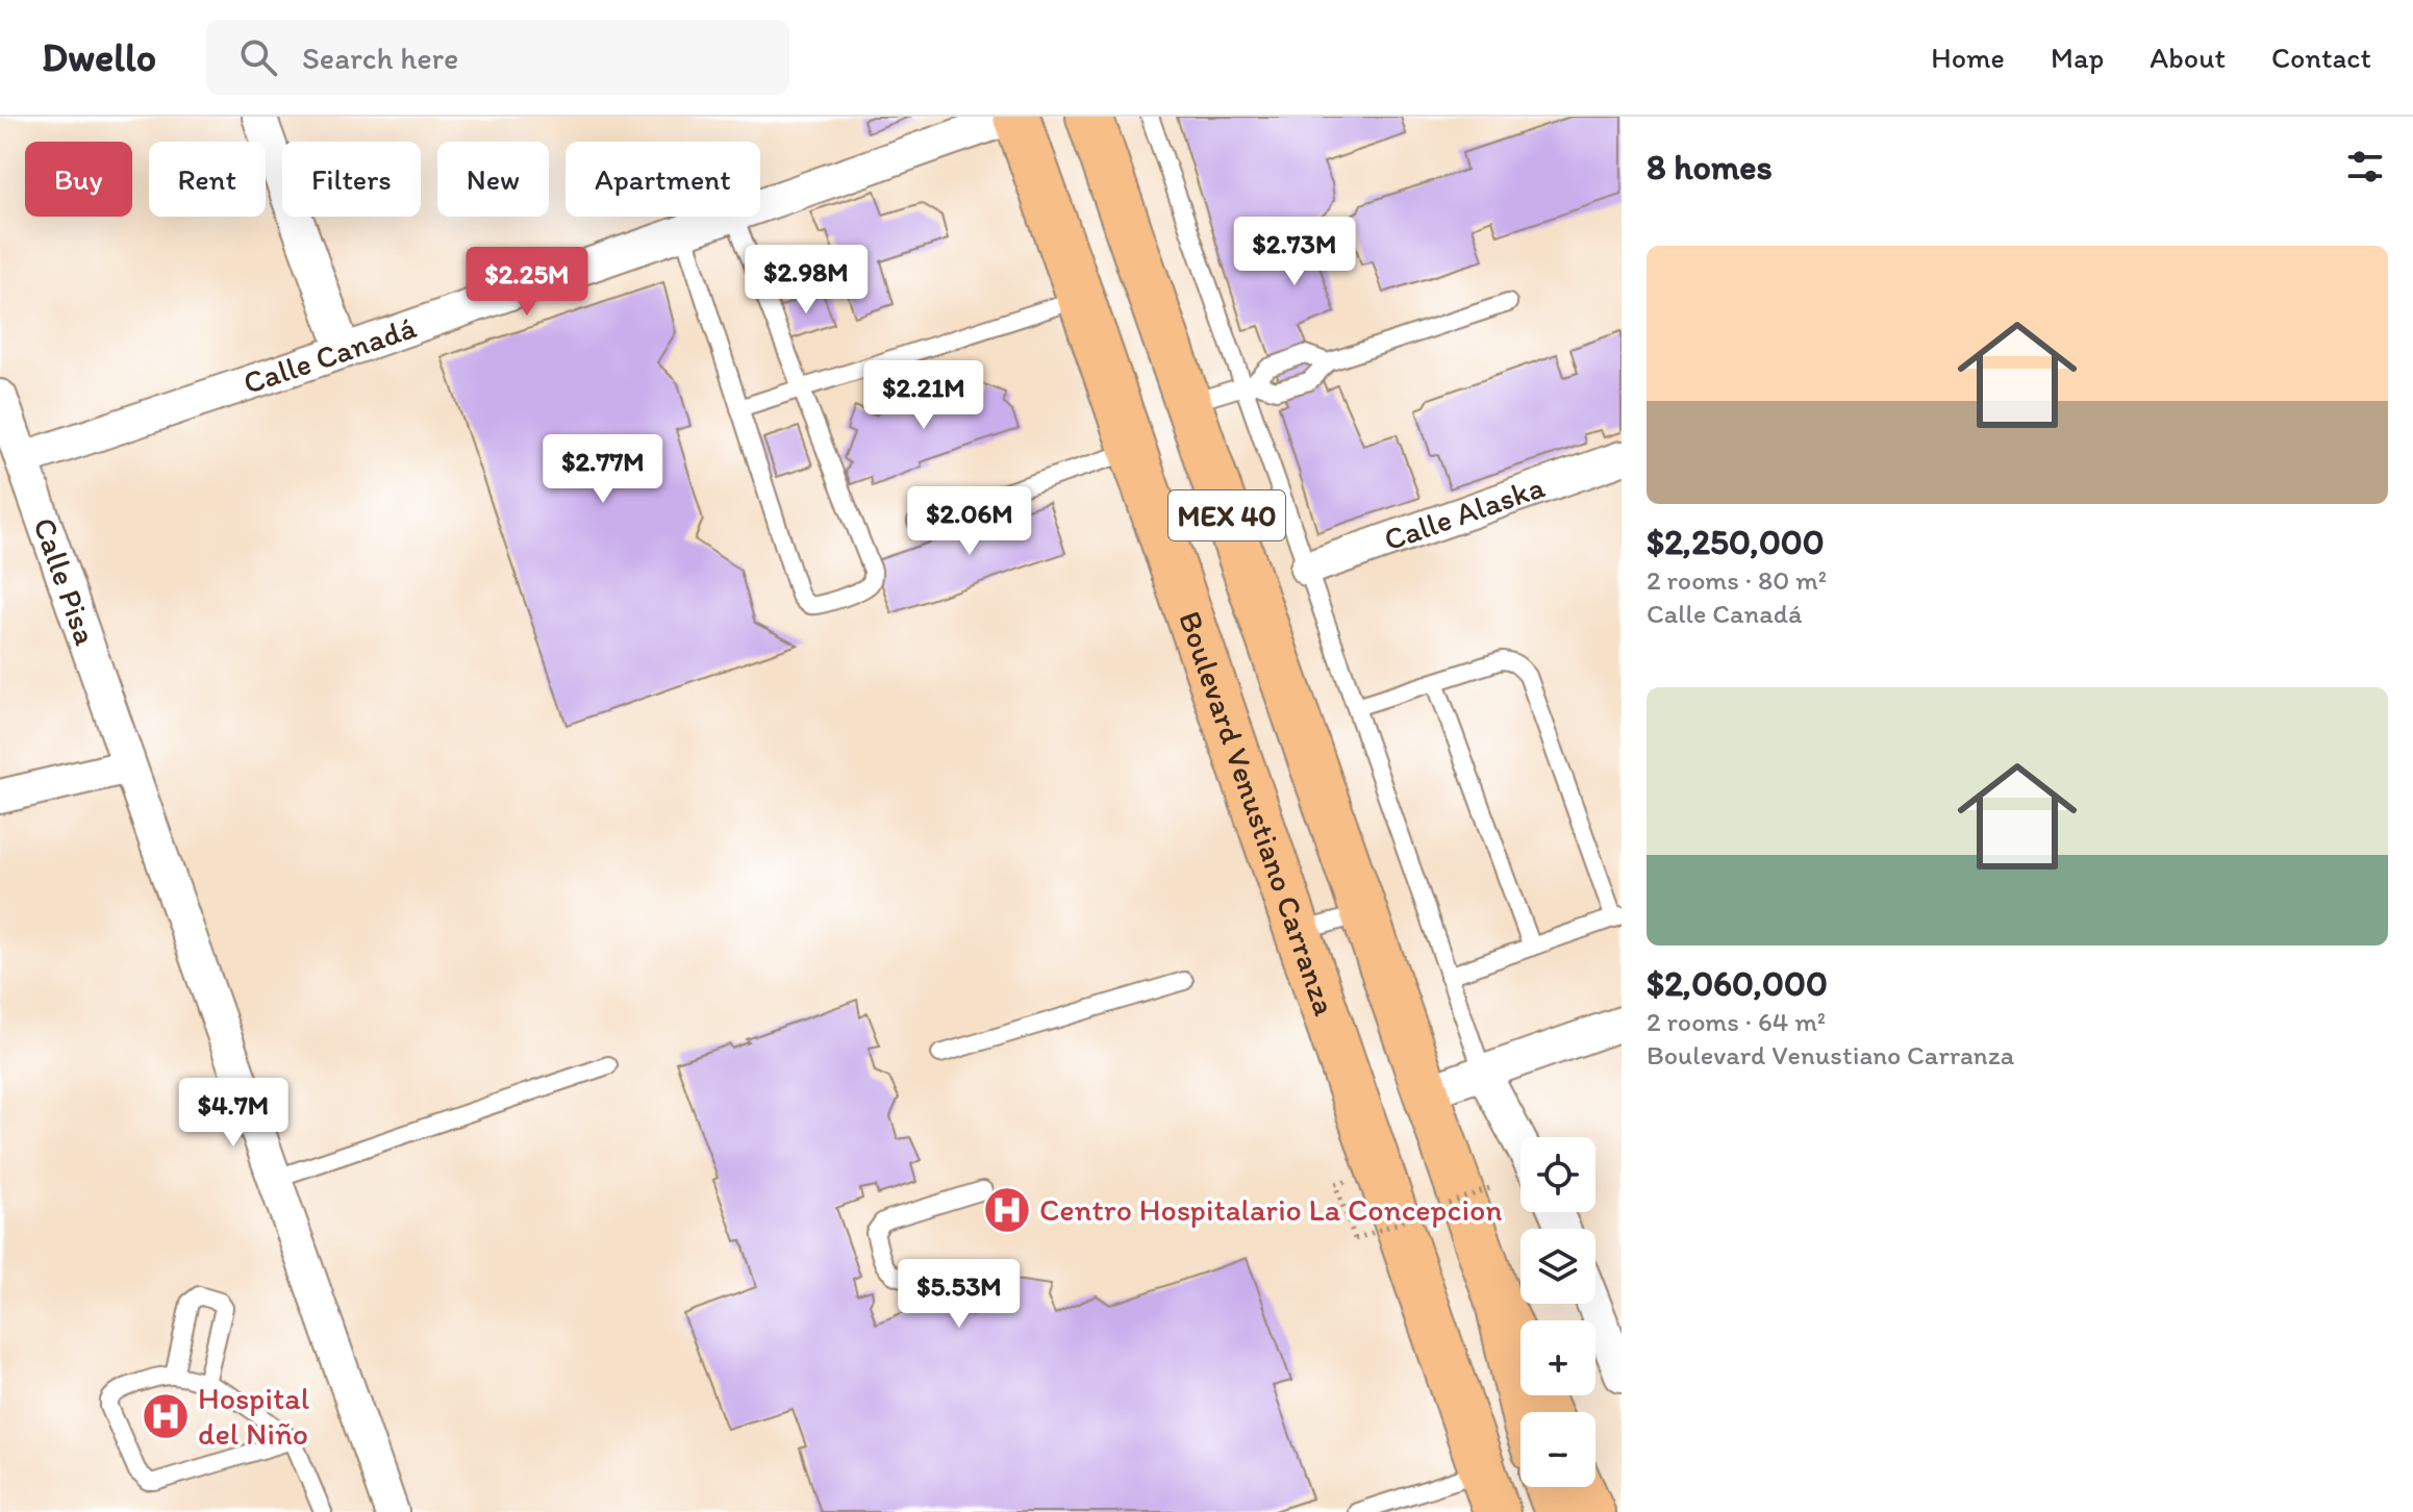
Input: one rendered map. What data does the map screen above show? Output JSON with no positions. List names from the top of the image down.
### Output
{
  "streets": {
    "main road": ["MEX 40", "Boulevard Venustiano Carranza"],
    "street": ["Calle Canadá", "Calle Alaska", "Calle Pisa"]
  },
  "crossings": [
    ["Calle Canadá", "Calle Pisa"],
    ["Calle Canadá", "Boulevard Venustiano Carranza"]
  ],
  "places": {
    "hospital": ["Centro Hospitalario La Concepcion", "Hospital del Niño"]
  },
  "page": {
    "header": "Dwello",
    "search": "Search here",
    "nav": [
      "Home",
      "Map",
      "About",
      "Contact"
    ],
    "heading": "8 homes",
    "chip": [
      "Buy",
      "Rent",
      "Filters",
      "New",
      "Apartment"
    ],
    "price": [
      "$2.73M",
      "$2.98M",
      "$2.25M",
      "$2.21M",
      "$2.77M",
      "$2.06M",
      "$4.7M",
      "$5.53M"
    ],
    "list": [
      {
        "name": "$2,250,000",
        "note": "2 rooms · 80 m² · Calle Canadá"
      },
      {
        "name": "$2,060,000",
        "note": "2 rooms · 64 m² · Boulevard Venustiano Carranza"
      }
    ],
    "map_buttons": ["+", "−"]
  }
}
